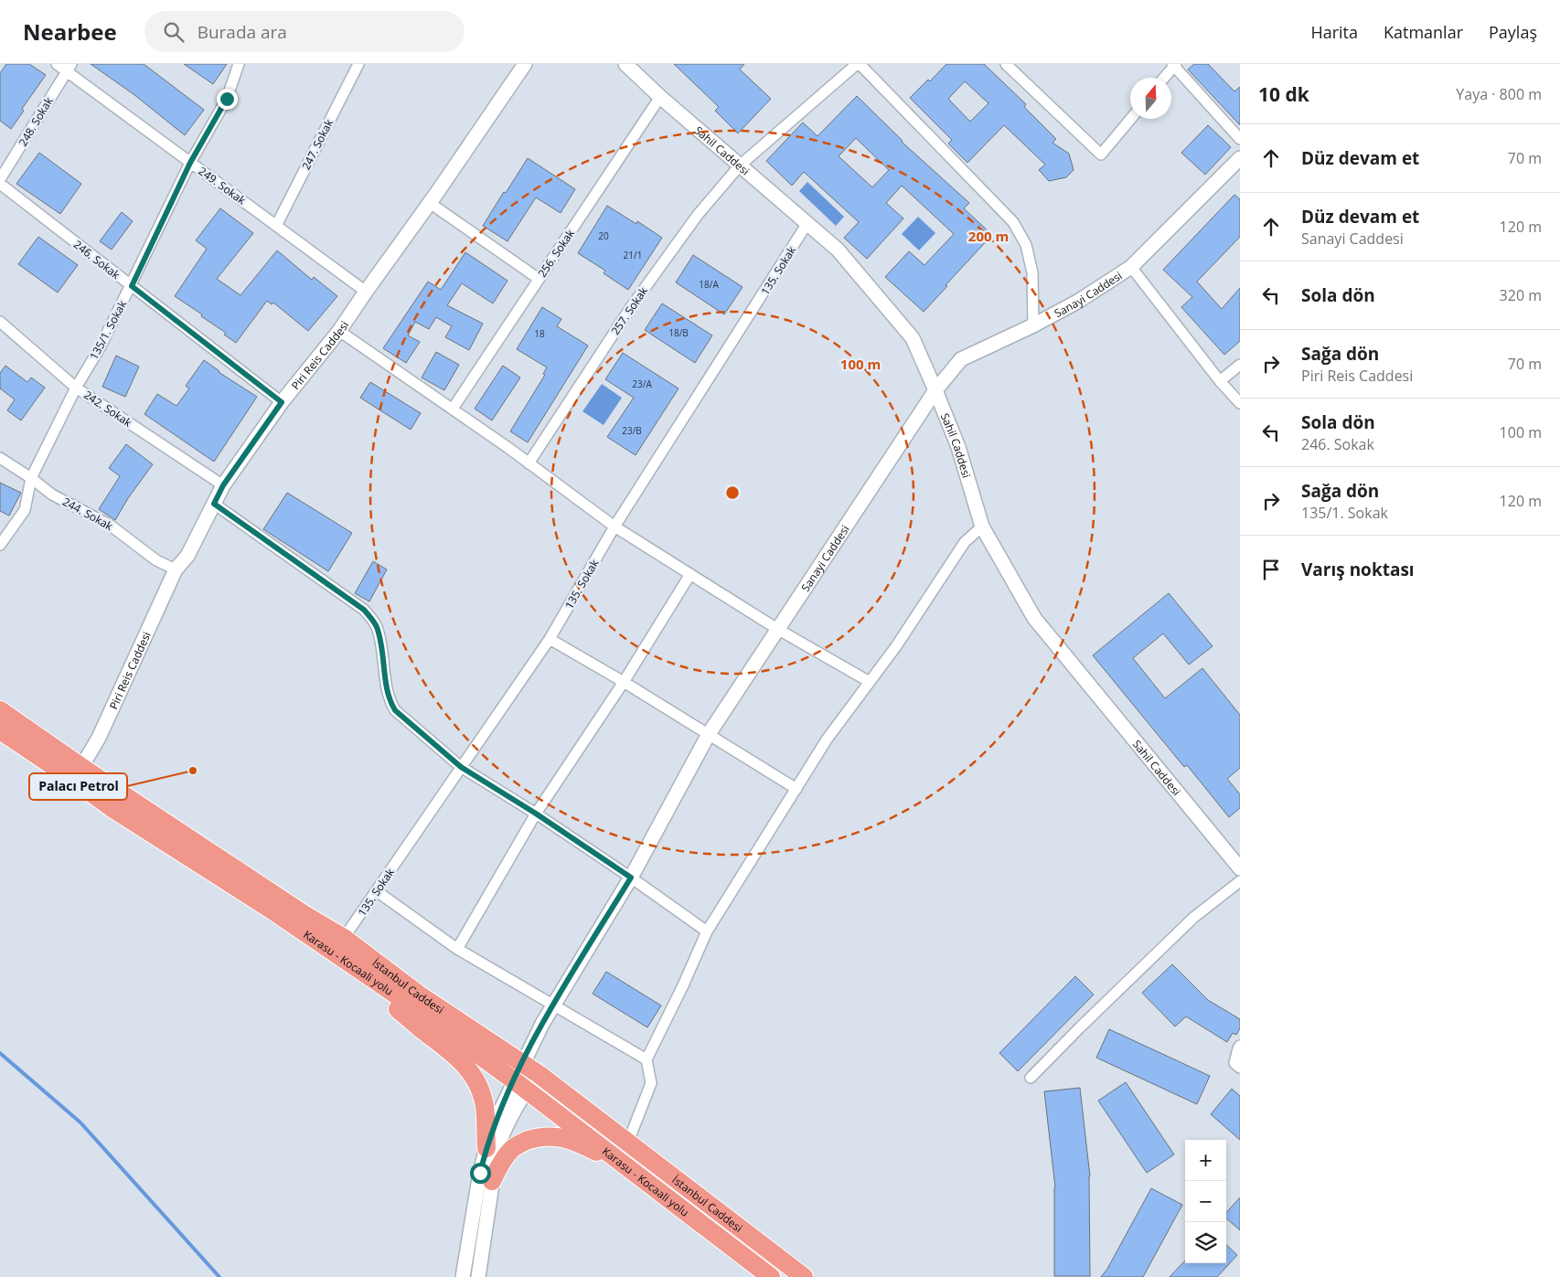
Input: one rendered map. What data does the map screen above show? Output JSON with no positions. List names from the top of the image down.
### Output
{
  "streets": {
    "highway": ["Karasu - Kocaali yolu", "İstanbul Caddesi"],
    "street": [
      "248. Sokak",
      "247. Sokak",
      "Sahil Caddesi",
      "249. Sokak",
      "256. Sokak",
      "246. Sokak",
      "135. Sokak",
      "Sanayi Caddesi",
      "257. Sokak",
      "135/1. Sokak",
      "Piri Reis Caddesi",
      "242. Sokak",
      "244. Sokak"
    ]
  },
  "crossings": [
    ["248. Sokak", "249. Sokak"],
    ["247. Sokak", "249. Sokak"],
    ["Sahil Caddesi", "256. Sokak"],
    ["Sahil Caddesi", "135. Sokak"],
    ["Sahil Caddesi", "Sanayi Caddesi"],
    ["Sahil Caddesi", "257. Sokak"],
    ["249. Sokak", "135/1. Sokak"],
    ["249. Sokak", "Piri Reis Caddesi"],
    ["246. Sokak", "135/1. Sokak"],
    ["246. Sokak", "Piri Reis Caddesi"],
    ["135. Sokak", "İstanbul Caddesi"],
    ["Sanayi Caddesi", "Karasu - Kocaali yolu"],
    ["Sanayi Caddesi", "İstanbul Caddesi"],
    ["135/1. Sokak", "242. Sokak"],
    ["135/1. Sokak", "244. Sokak"],
    ["Piri Reis Caddesi", "242. Sokak"],
    ["Piri Reis Caddesi", "244. Sokak"],
    ["Piri Reis Caddesi", "Karasu - Kocaali yolu"],
    ["Piri Reis Caddesi", "İstanbul Caddesi"],
    ["Karasu - Kocaali yolu", "İstanbul Caddesi"]
  ],
  "places": ["Palacı Petrol"],
  "house_numbers": [
    "20",
    "21/1",
    "18/A",
    "18/B",
    "18",
    "23/A",
    "23/B"
  ],
  "north": "top",
  "page": {
    "header": "Nearbee",
    "search": "Burada ara",
    "nav": ["Harita", "Katmanlar", "Paylaş"],
    "heading": ["10 dk", "Yaya · 800 m"],
    "list": [
      ["Düz devam et", "70 m"],
      ["Düz devam et", "Sanayi Caddesi", "120 m"],
      ["Sola dön", "320 m"],
      ["Sağa dön", "Piri Reis Caddesi", "70 m"],
      ["Sola dön", "246. Sokak", "100 m"],
      ["Sağa dön", "135/1. Sokak", "120 m"],
      "Varış noktası"
    ],
    "map_buttons": ["+", "−"]
  },
  "rings": ["200 m", "100 m"]
}
